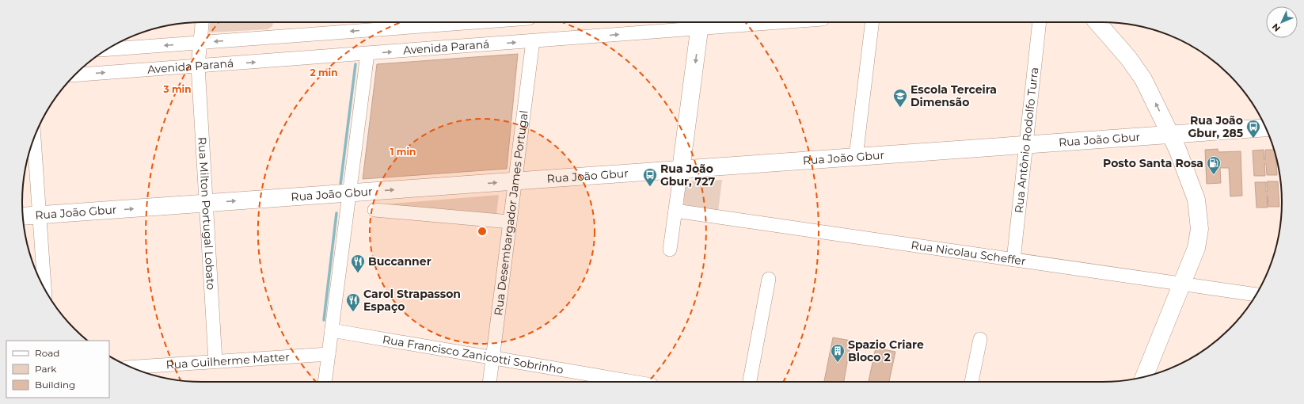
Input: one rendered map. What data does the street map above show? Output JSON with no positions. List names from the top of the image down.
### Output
{
  "streets": {
    "main road": ["Rua João Gbur"],
    "street": [
      "Avenida Paraná",
      "Rua Antônio Rodolfo Turra",
      "Rua Desembargador James Portugal",
      "Rua Milton Portugal Lobato",
      "Rua Nicolau Scheffer",
      "Rua Francisco Zanicotti Sobrinho",
      "Rua Guilherme Matter"
    ]
  },
  "crossings": [
    ["Avenida Paraná", "Rua Desembargador James Portugal"],
    ["Avenida Paraná", "Rua Milton Portugal Lobato"],
    ["Rua João Gbur", "Rua Antônio Rodolfo Turra"],
    ["Rua João Gbur", "Rua Desembargador James Portugal"],
    ["Rua João Gbur", "Rua Milton Portugal Lobato"],
    ["Rua Antônio Rodolfo Turra", "Rua Nicolau Scheffer"],
    ["Rua Desembargador James Portugal", "Rua Francisco Zanicotti Sobrinho"],
    ["Rua Milton Portugal Lobato", "Rua Guilherme Matter"]
  ],
  "one_way": ["Rua João Gbur"],
  "places": {
    "school or university": ["Escola Terceira Dimensão"],
    "bus stop": ["Rua João Gbur, 285", "Rua João Gbur, 727"],
    "fuel station": ["Posto Santa Rosa"],
    "restaurant": ["Buccanner", "Carol Strapasson Espaço"],
    "building": ["Spazio Criare Bloco 2"]
  },
  "legend": ["Road", "Park", "Building"],
  "north": "bottom left",
  "rings": ["2 min", "3 min", "1 min"]
}
